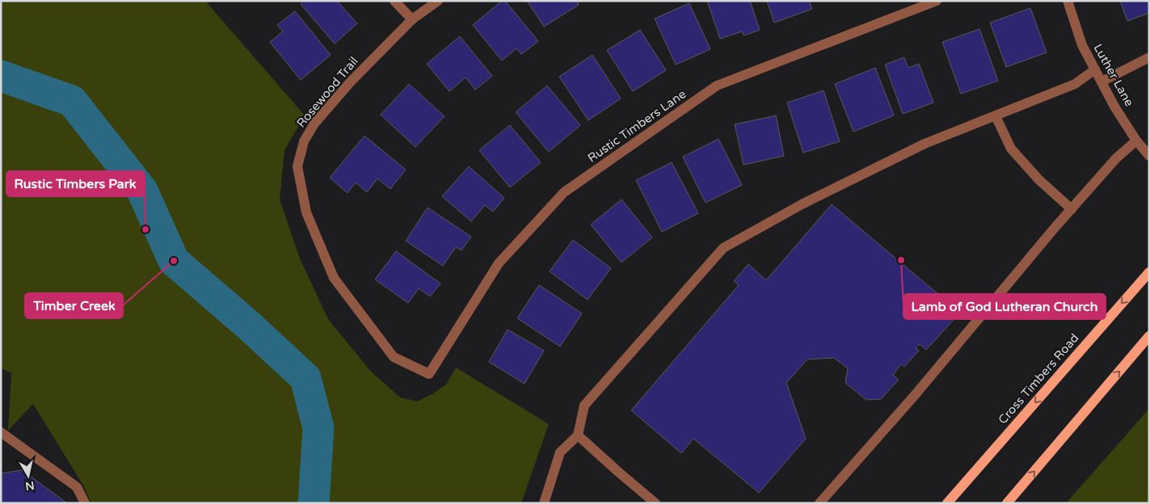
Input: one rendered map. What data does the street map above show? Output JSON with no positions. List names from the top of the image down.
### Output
{
  "streets": {
    "main road": ["Cross Timbers Road"],
    "street": ["Luther Lane", "Rosewood Trail", "Rustic Timbers Lane"]
  },
  "crossings": [
    ["Rosewood Trail", "Rustic Timbers Lane"]
  ],
  "places": ["Rustic Timbers Park", "Lamb of God Lutheran Church", "Timber Creek"],
  "north": "bottom"
}
